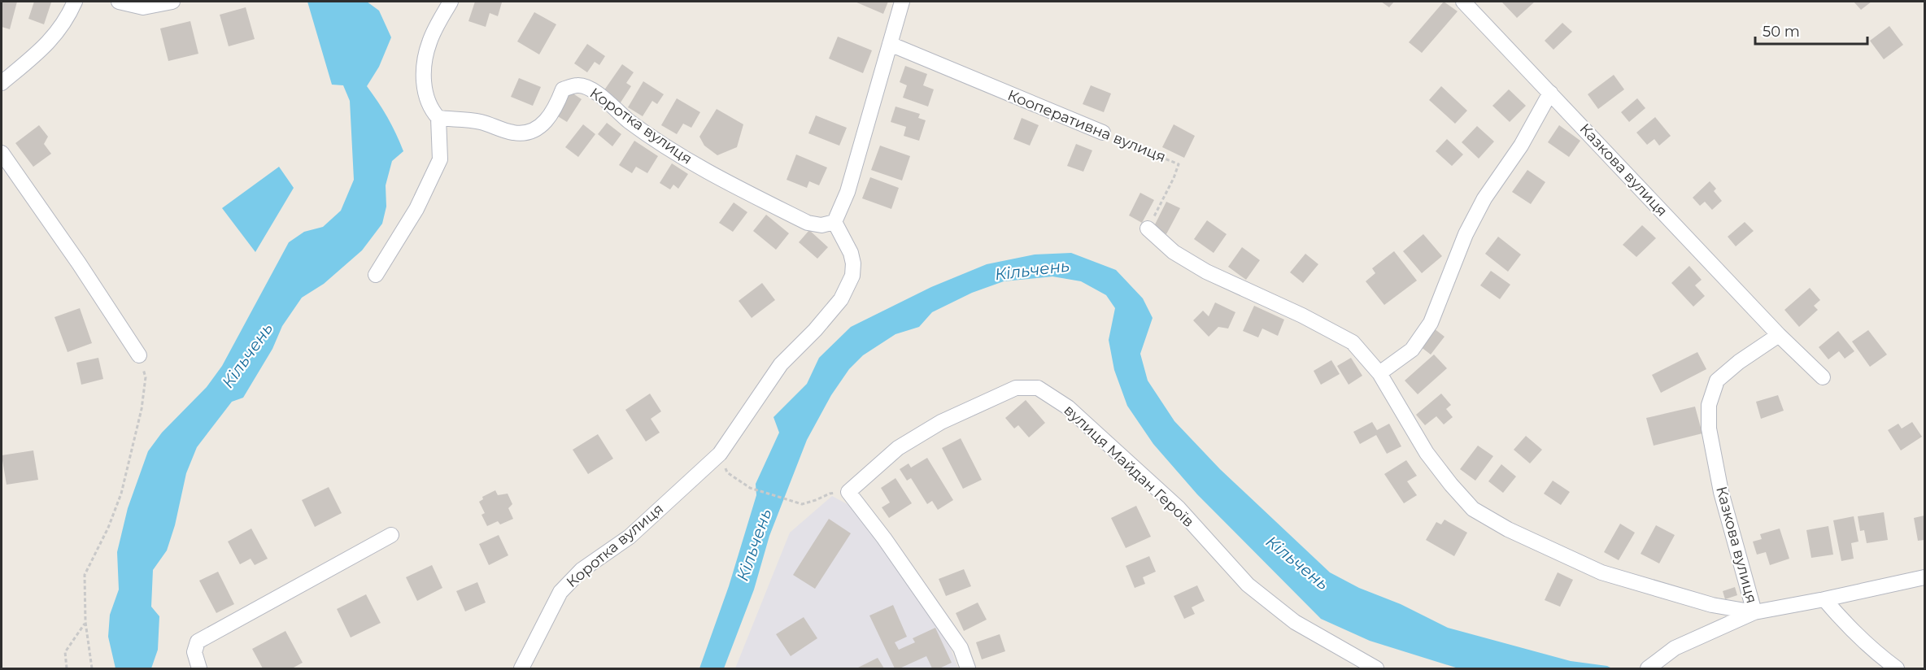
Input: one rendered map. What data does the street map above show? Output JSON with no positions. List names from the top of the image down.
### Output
{
  "streets": {
    "street": [
      "Коротка вулиця",
      "Кооперативна вулиця",
      "Казкова вулиця",
      "вулиця Майдан Героїв"
    ]
  },
  "water": ["Кільчень"],
  "scale_bar": "50 m"
}
